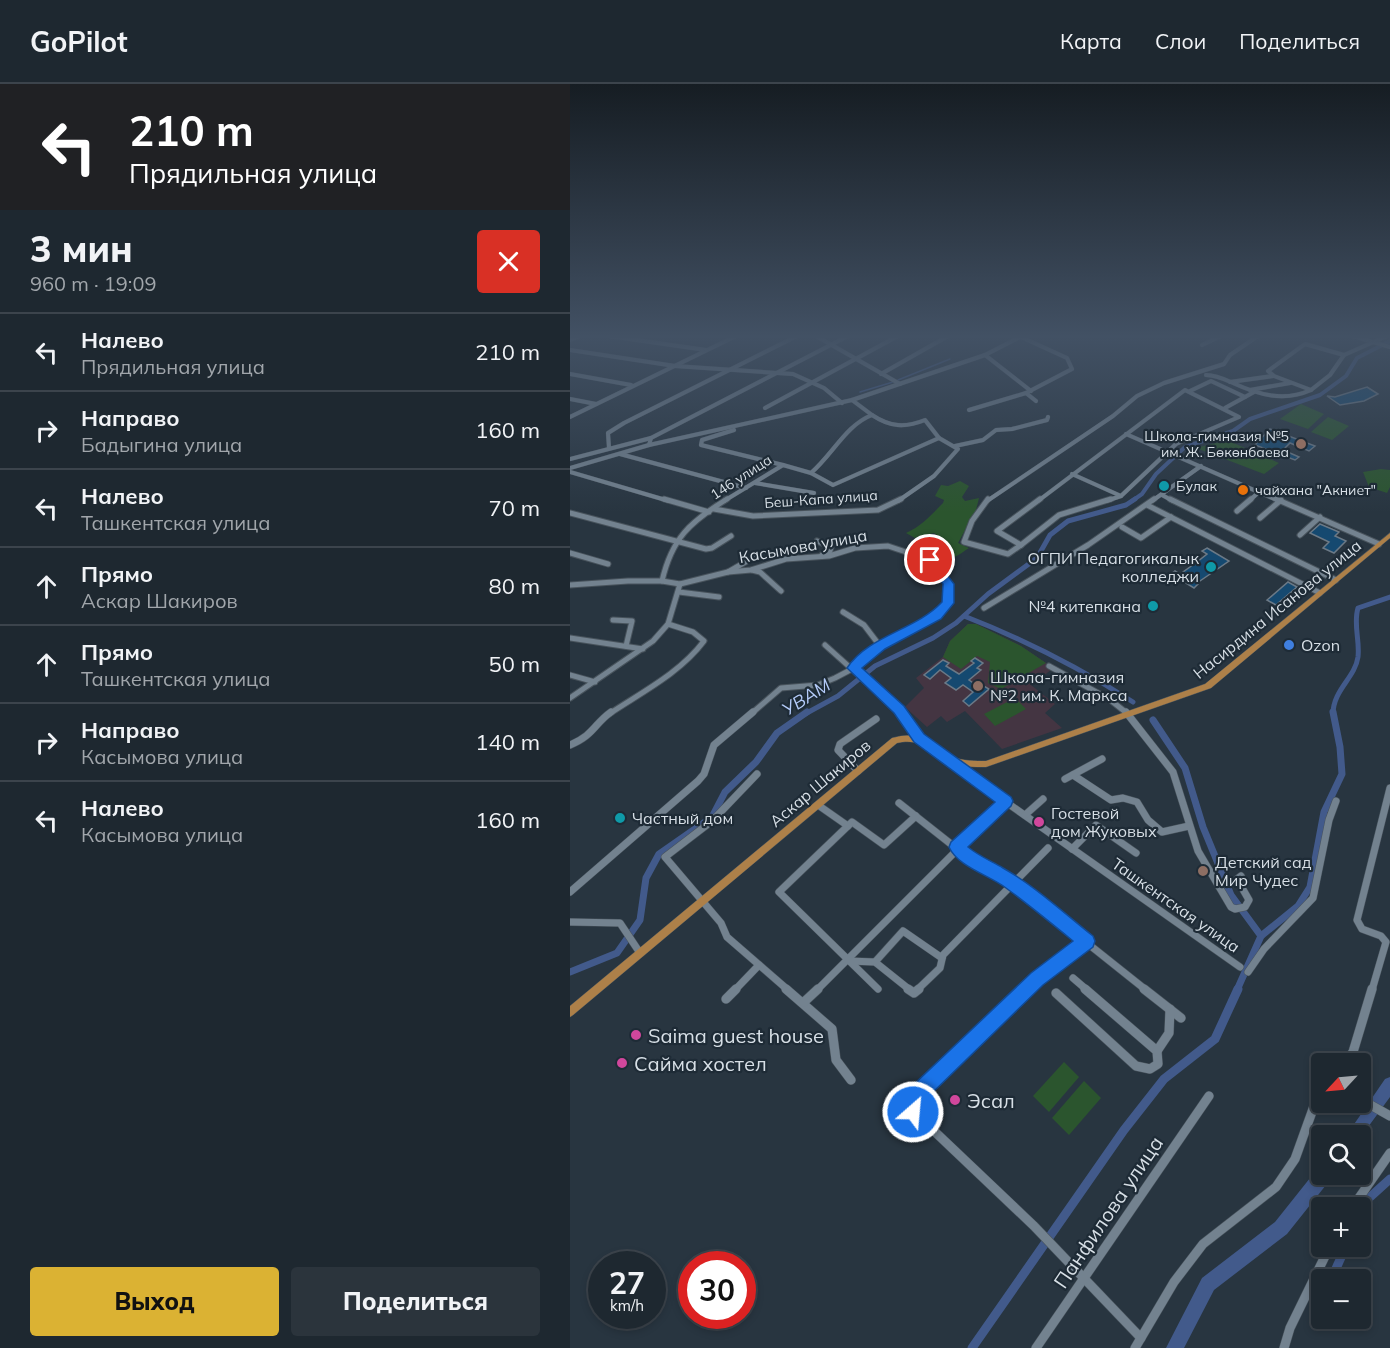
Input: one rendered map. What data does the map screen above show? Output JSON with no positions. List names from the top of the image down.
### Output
{
  "streets": {
    "main road": ["Насирдина Исанова улица", "Аскар Шакиров"],
    "street": [
      "146 улица",
      "Беш-Капа улица",
      "Касымова улица",
      "Ташкентская улица",
      "Панфилова улица"
    ]
  },
  "crossings": [
    ["146 улица", "Беш-Капа улица"]
  ],
  "water": ["УВАМ"],
  "places": [
    "Школа-гимназия №5 им. Ж. Бөкөнбаева",
    "Булак",
    "чайхана \"Акниет\"",
    "ОГПИ Педагогикалык колледжи",
    "№4 китепкана",
    "Ozon",
    "Школа-гимназия №2 им. К. Маркса",
    "Частный дом",
    "Гостевой дом Жуковых",
    "Детский сад Мир Чудес",
    "Saima guest house",
    "Сайма хостел",
    "Эсал"
  ],
  "north": "bottom left",
  "page": {
    "header": "GoPilot",
    "nav": ["Карта", "Слои", "Поделиться"],
    "turn": ["210 m", "Прядильная улица"],
    "heading": ["3 мин", "960 m · 19:09"],
    "list": [
      {
        "name": "Налево",
        "note": "Прядильная улица",
        "value": "210 m"
      },
      {
        "name": "Направо",
        "note": "Бадыгина улица",
        "value": "160 m"
      },
      {
        "name": "Налево",
        "note": "Ташкентская улица",
        "value": "70 m"
      },
      {
        "name": "Прямо",
        "note": "Аскар Шакиров",
        "value": "80 m"
      },
      {
        "name": "Прямо",
        "note": "Ташкентская улица",
        "value": "50 m"
      },
      {
        "name": "Направо",
        "note": "Касымова улица",
        "value": "140 m"
      },
      {
        "name": "Налево",
        "note": "Касымова улица",
        "value": "160 m"
      }
    ],
    "map_buttons": ["+", "−"],
    "speed": "27 km/h",
    "limit": "30",
    "buttons": ["Выход", "Поделиться"]
  }
}
